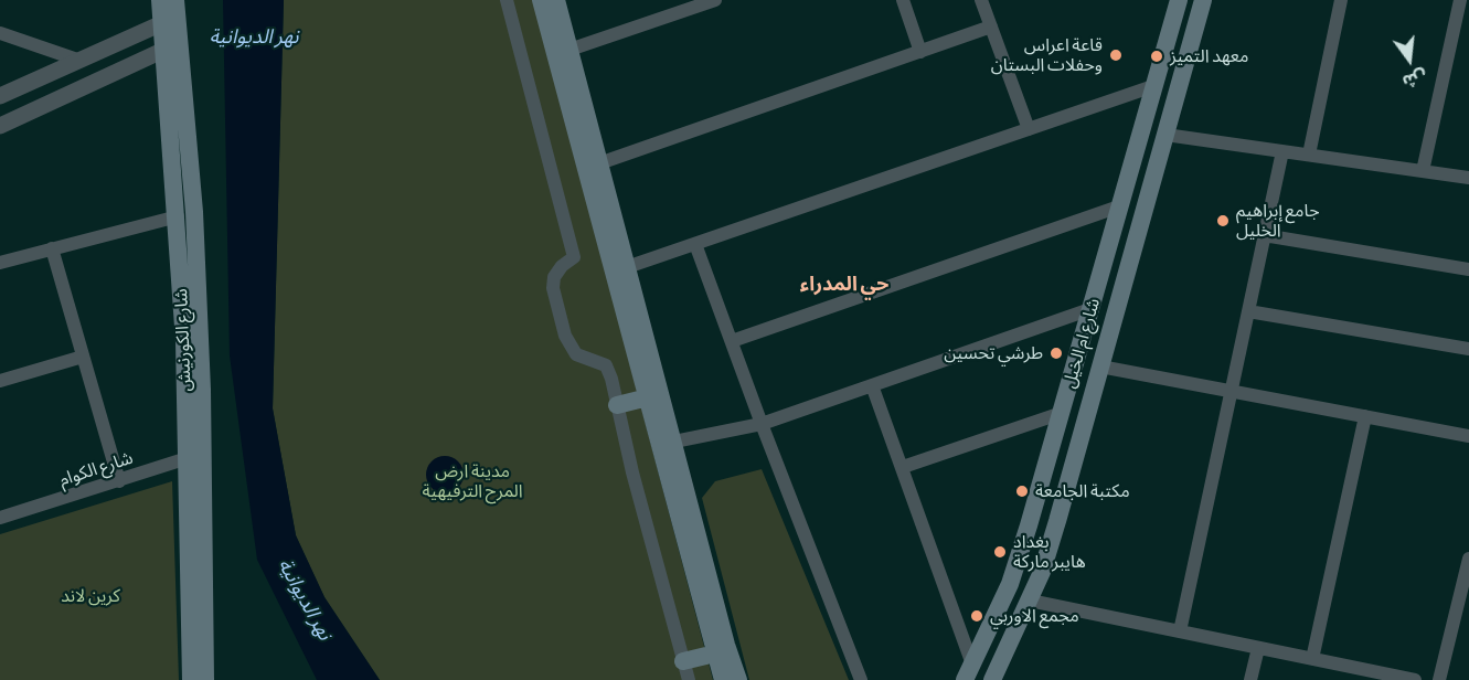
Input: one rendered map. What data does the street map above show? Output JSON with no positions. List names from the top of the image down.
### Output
{
  "streets": {
    "main road": ["شارع الكورنيش", "شارع ام الخيل"],
    "street": ["شارع الكوام"]
  },
  "crossings": [
    ["شارع الكورنيش", "شارع الكوام"]
  ],
  "districts": ["حي المدراء"],
  "water": ["نهر الديوانية"],
  "parks": ["مدينة ارض المرح الترفيهية", "كرين لاند"],
  "places": [
    "قاعة اعراس وحفلات البستان",
    "معهد التميز",
    "جامع إبراهيم الخليل",
    "طرشي تحسين",
    "مكتبة الجامعة",
    "بغداد هايبر ماركة",
    "مجمع الاوربي"
  ],
  "north": "bottom"
}
